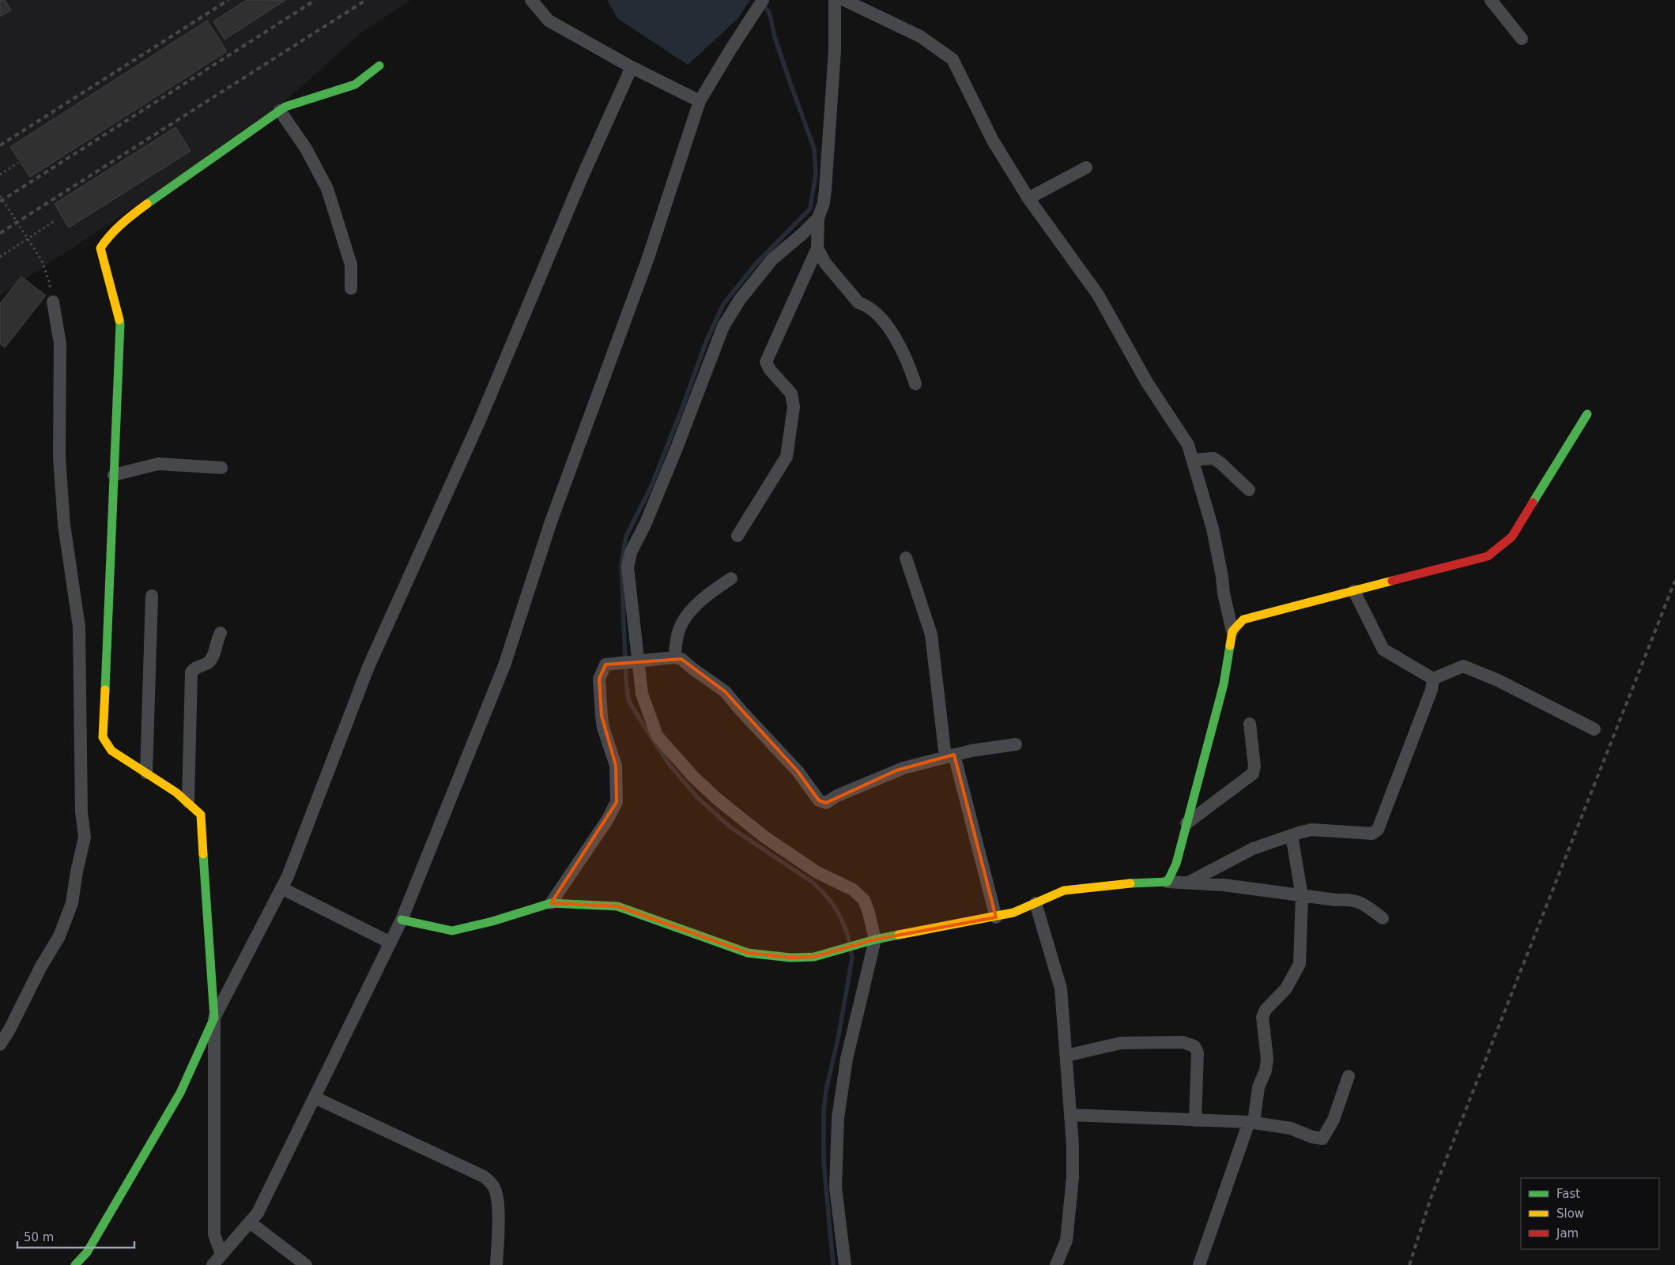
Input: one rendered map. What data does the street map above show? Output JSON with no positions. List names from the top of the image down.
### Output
{
  "legend": ["Fast", "Slow", "Jam"],
  "scale_bar": "50 m"
}
